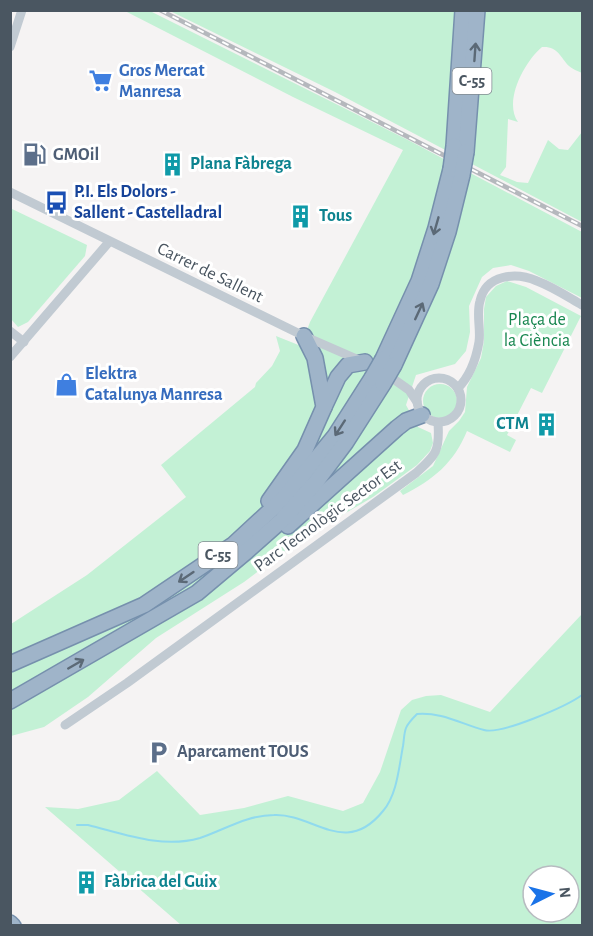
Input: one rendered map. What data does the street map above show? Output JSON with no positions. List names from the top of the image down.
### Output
{
  "streets": {
    "highway": ["C-55"],
    "street": ["Carrer de Sallent", "Parc Tecnològic Sector Est"]
  },
  "crossings": [
    ["C-55", "Carrer de Sallent"],
    ["Carrer de Sallent", "Parc Tecnològic Sector Est"]
  ],
  "parks": ["Plaça de la Ciència"],
  "places": {
    "supermarket": ["Gros Mercat Manresa"],
    "fuel station": ["GMOil"],
    "building": [
      "Plana Fàbrega",
      "Tous",
      "CTM",
      "Fàbrica del Guix"
    ],
    "bus stop": ["P.I. Els Dolors - Sallent - Castelladral"],
    "shop": ["Elektra Catalunya Manresa"],
    "parking": ["Aparcament TOUS"]
  },
  "north": "right"
}
